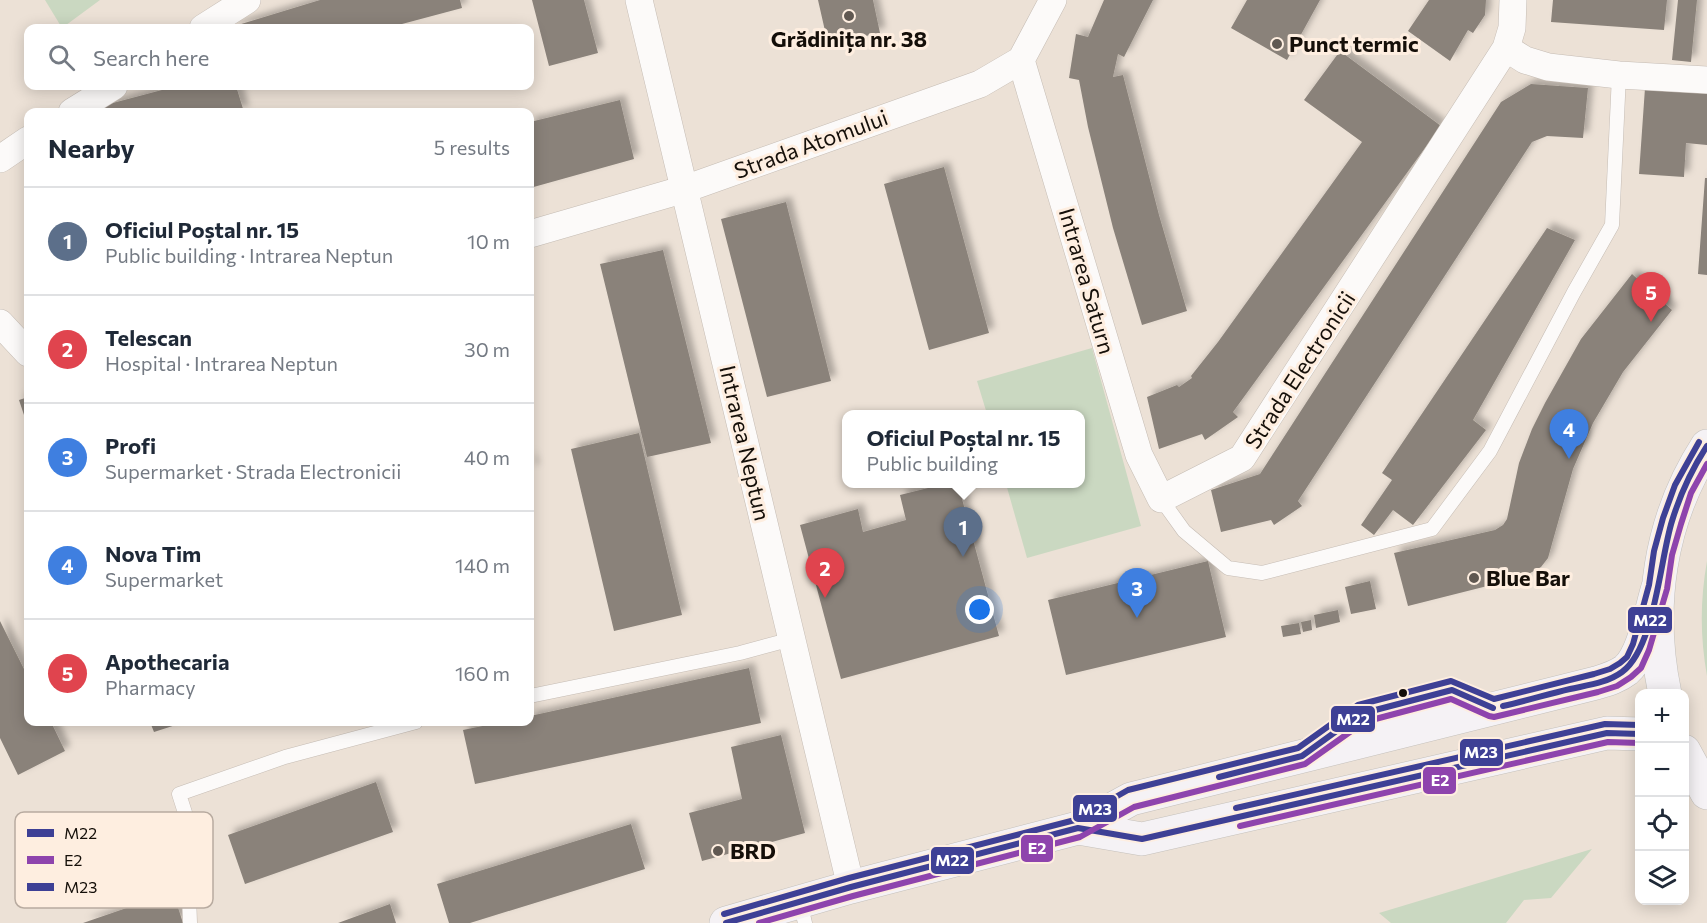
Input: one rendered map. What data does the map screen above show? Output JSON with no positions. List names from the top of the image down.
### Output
{
  "streets": {
    "street": [
      "Strada Atomului",
      "Intrarea Saturn",
      "Strada Electronicii",
      "Intrarea Neptun"
    ]
  },
  "crossings": [
    ["Strada Atomului", "Intrarea Saturn"],
    ["Strada Atomului", "Intrarea Neptun"],
    ["Intrarea Saturn", "Strada Electronicii"]
  ],
  "places": [
    "Grădinița nr. 38",
    "Punct termic",
    "Blue Bar",
    "BRD"
  ],
  "lines": ["transit line M23", "transit line M22", "transit line E2"],
  "legend": ["M22", "E2", "M23"],
  "page": {
    "search": "Search here",
    "heading": ["Nearby", "5 results"],
    "list": [
      {
        "mark": "1",
        "name": "Oficiul Poștal nr. 15",
        "note": "Public building · Intrarea Neptun",
        "value": "10 m"
      },
      {
        "mark": "2",
        "name": "Telescan",
        "note": "Hospital · Intrarea Neptun",
        "value": "30 m"
      },
      {
        "mark": "3",
        "name": "Profi",
        "note": "Supermarket · Strada Electronicii",
        "value": "40 m"
      },
      {
        "mark": "4",
        "name": "Nova Tim",
        "note": "Supermarket",
        "value": "140 m"
      },
      {
        "mark": "5",
        "name": "Apothecaria",
        "note": "Pharmacy",
        "value": "160 m"
      }
    ],
    "pins": [
      "5",
      "4",
      "1",
      "2",
      "3"
    ],
    "popup": ["Oficiul Poștal nr. 15", "Public building"],
    "map_buttons": ["+", "−"]
  }
}
